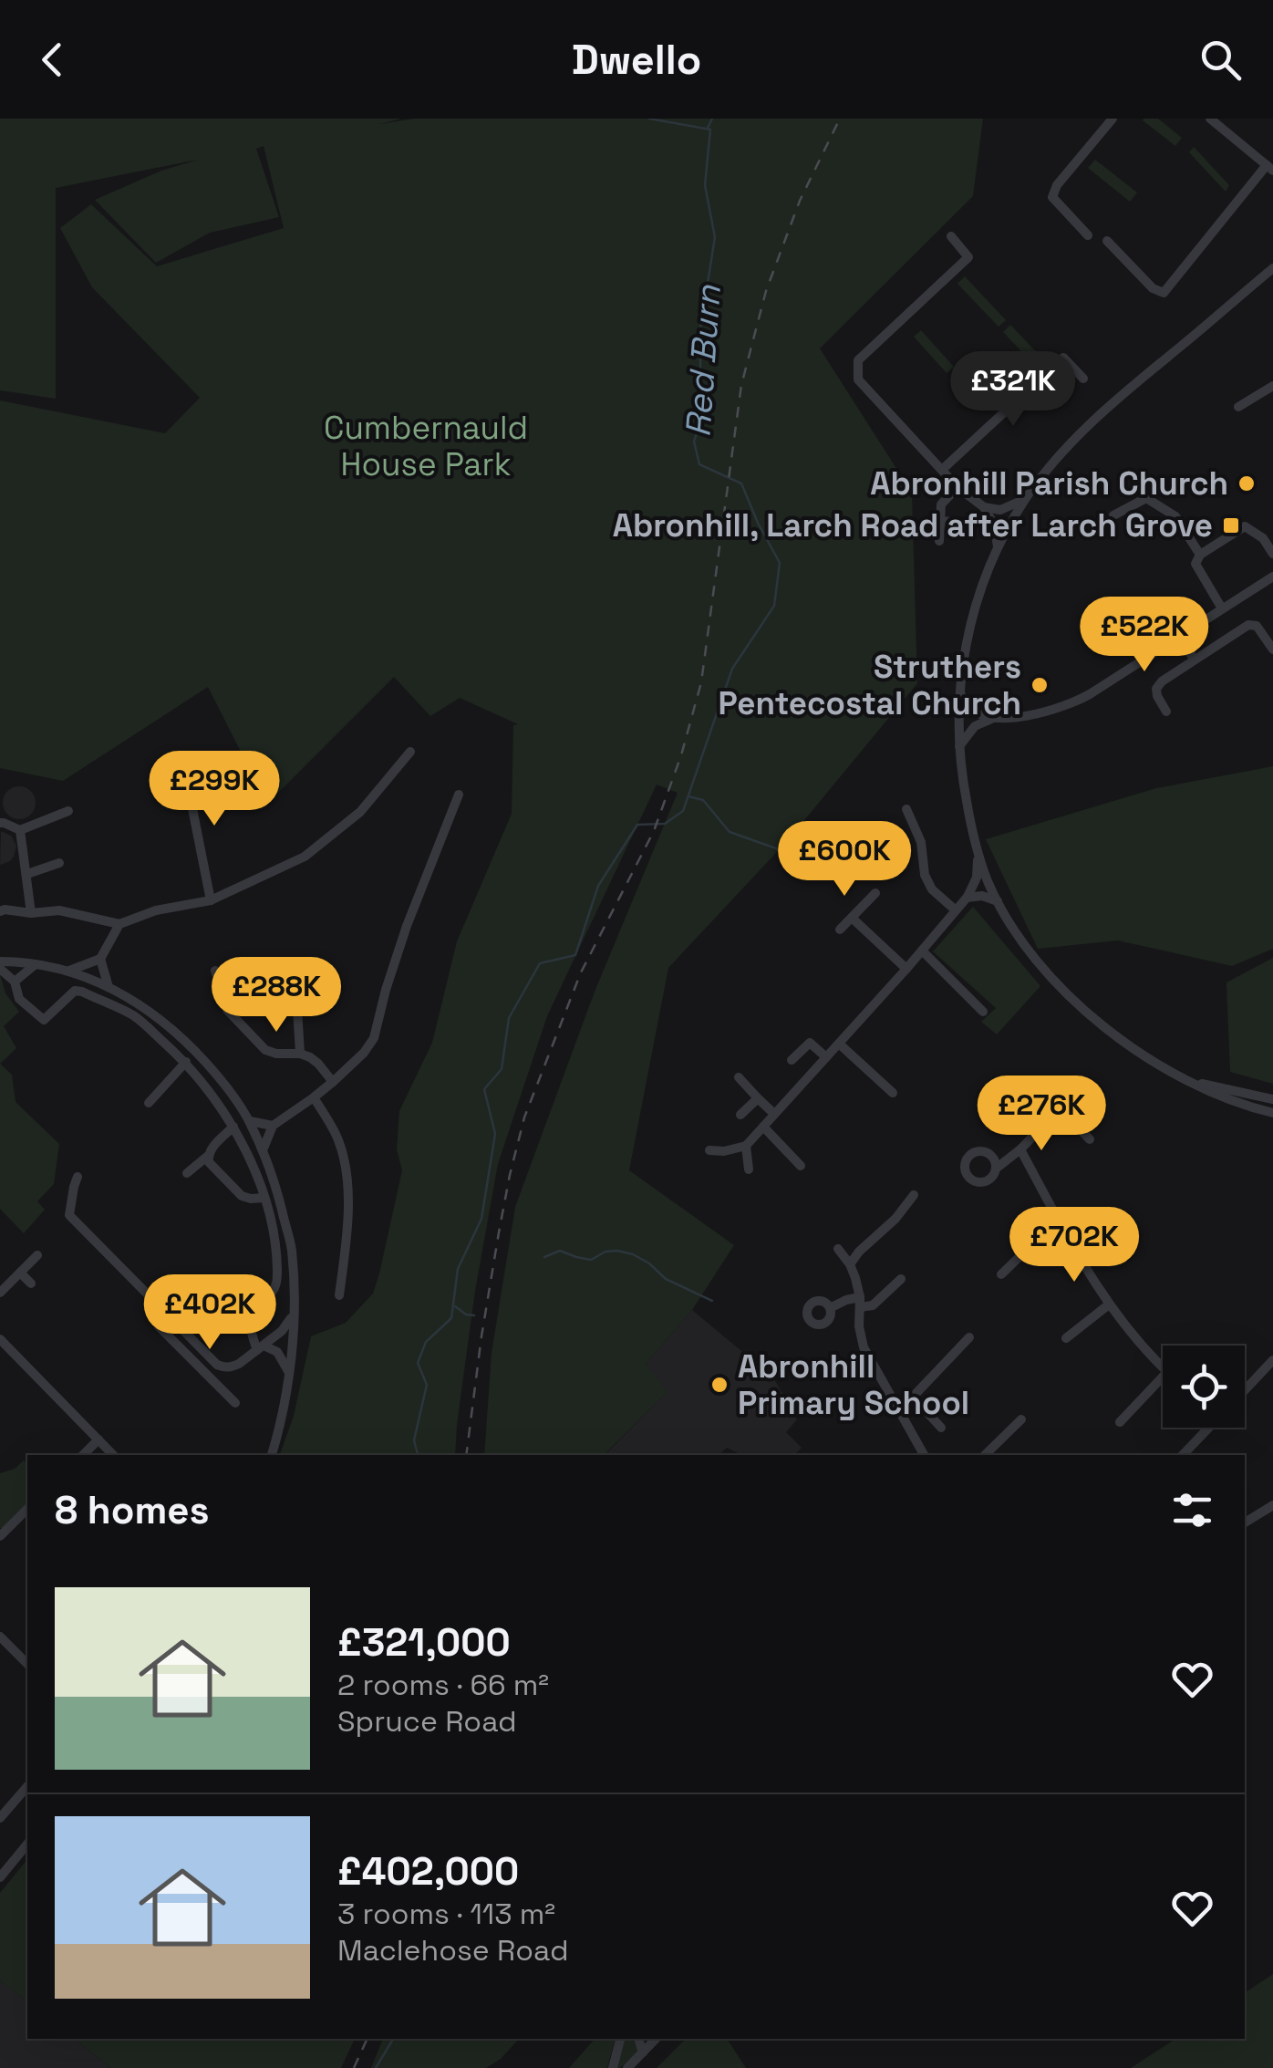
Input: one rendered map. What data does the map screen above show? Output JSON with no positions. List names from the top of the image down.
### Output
{
  "water": ["Red Burn"],
  "parks": ["Cumbernauld House Park"],
  "places": {
    "other": ["Abronhill Parish Church", "Struthers Pentecostal Church", "Abronhill Primary School"],
    "transit": ["Abronhill, Larch Road after Larch Grove"]
  },
  "page": {
    "header": "Dwello",
    "price": [
      "£321K",
      "£522K",
      "£299K",
      "£600K",
      "£288K",
      "£276K",
      "£702K",
      "£402K"
    ],
    "heading": "8 homes",
    "list": [
      {
        "name": "£321,000",
        "note": "2 rooms · 66 m² · Spruce Road"
      },
      {
        "name": "£402,000",
        "note": "3 rooms · 113 m² · Maclehose Road"
      }
    ]
  }
}
